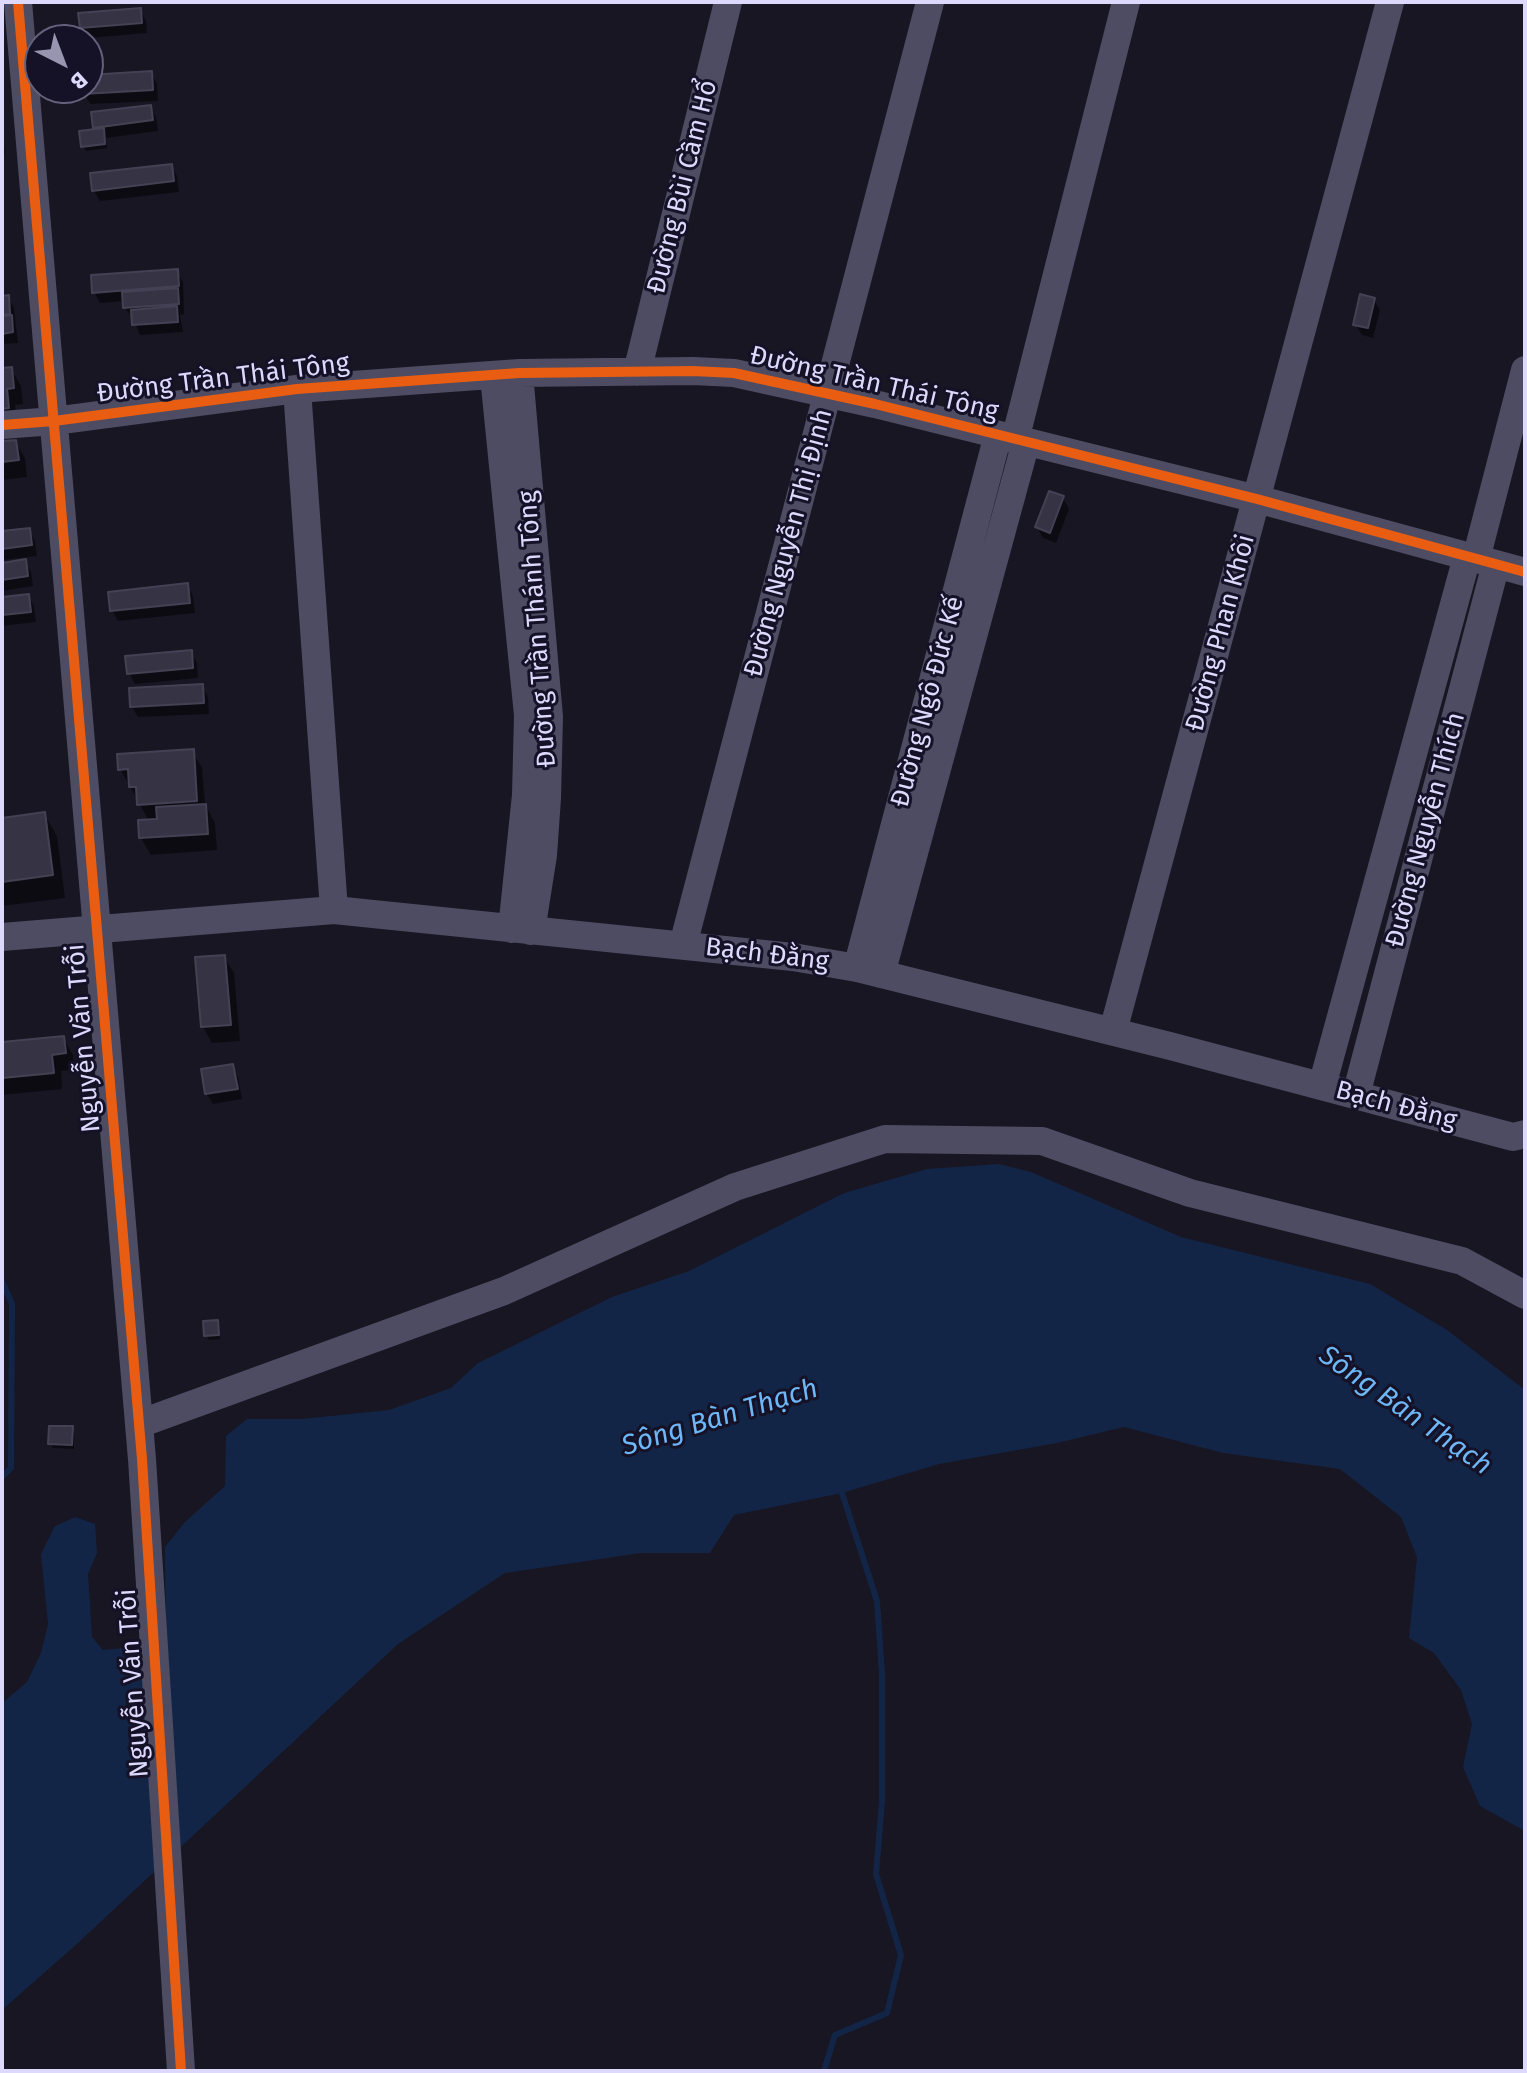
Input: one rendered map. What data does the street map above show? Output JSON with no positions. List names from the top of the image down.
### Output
{
  "streets": {
    "street": [
      "Đường Bùi Cầm Hổ",
      "Đường Trần Thái Tông",
      "Đường Nguyễn Thị Định",
      "Đường Trần Thánh Tông",
      "Đường Phan Khôi",
      "Đường Ngô Đức Kế",
      "Đường Nguyễn Thích",
      "Bạch Đằng",
      "Nguyễn Văn Trỗi"
    ]
  },
  "crossings": [
    ["Đường Bùi Cầm Hổ", "Đường Trần Thái Tông"],
    ["Đường Trần Thái Tông", "Đường Nguyễn Thị Định"],
    ["Đường Trần Thái Tông", "Đường Trần Thánh Tông"],
    ["Đường Trần Thái Tông", "Đường Phan Khôi"],
    ["Đường Trần Thái Tông", "Đường Ngô Đức Kế"],
    ["Đường Trần Thái Tông", "Đường Nguyễn Thích"],
    ["Đường Trần Thái Tông", "Nguyễn Văn Trỗi"],
    ["Đường Nguyễn Thị Định", "Bạch Đằng"],
    ["Đường Trần Thánh Tông", "Bạch Đằng"],
    ["Đường Phan Khôi", "Bạch Đằng"],
    ["Đường Ngô Đức Kế", "Bạch Đằng"],
    ["Đường Nguyễn Thích", "Bạch Đằng"],
    ["Bạch Đằng", "Nguyễn Văn Trỗi"]
  ],
  "water": ["Sông Bàn Thạch"],
  "north": "bottom right"
}
